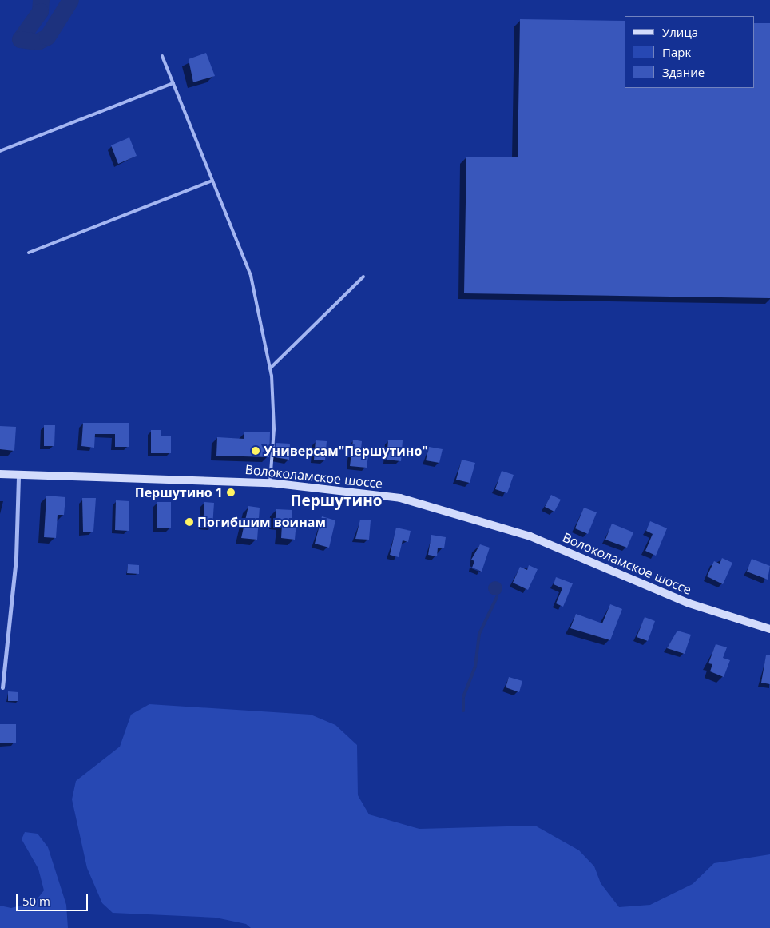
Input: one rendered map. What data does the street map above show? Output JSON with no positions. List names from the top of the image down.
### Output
{
  "streets": {
    "street": ["Волоколамское шоссе"]
  },
  "districts": ["Першутино"],
  "places": ["Универсам\"Першутино\"", "Першутино 1", "Погибшим воинам"],
  "legend": ["Улица", "Парк", "Здание"],
  "scale_bar": "50 m"
}
